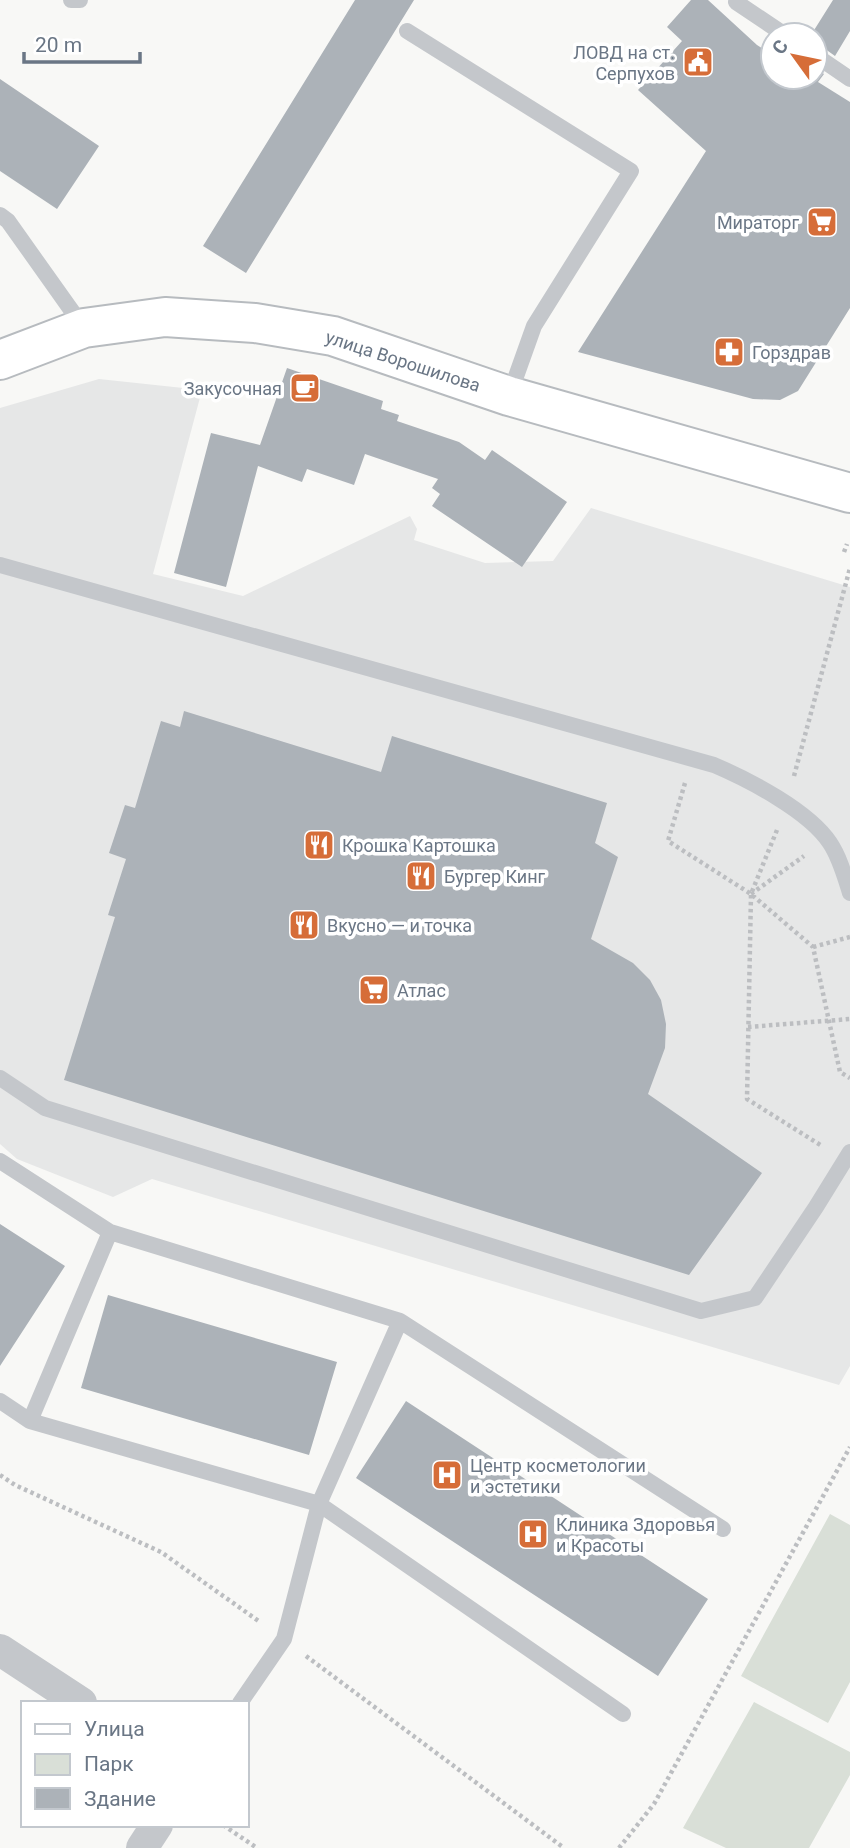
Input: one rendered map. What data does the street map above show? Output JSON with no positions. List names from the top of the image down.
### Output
{
  "streets": {
    "main road": ["улица Ворошилова"]
  },
  "places": {
    "public building": ["ЛОВД на ст. Серпухов"],
    "supermarket": ["Мираторг", "Атлас"],
    "pharmacy": ["Горздрав"],
    "cafe": ["Закусочная"],
    "restaurant": ["Крошка Картошка", "Бургер Кинг", "Вкусно — и точка"],
    "hospital": ["Центр косметологии и эстетики", "Клиника Здоровья и Красоты"]
  },
  "legend": ["Улица", "Парк", "Здание"],
  "scale_bar": "20 m",
  "north": "top left"
}
